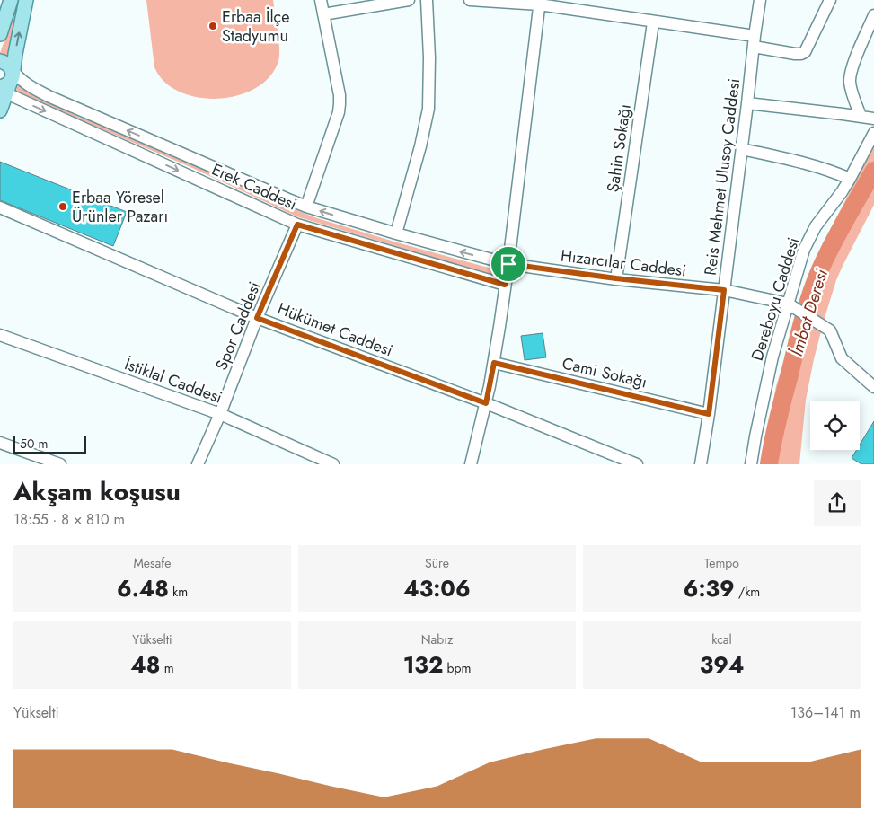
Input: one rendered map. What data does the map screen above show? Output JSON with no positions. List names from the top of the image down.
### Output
{
  "streets": {
    "street": [
      "Şahin Sokağı",
      "Reis Mehmet Ulusoy Caddesi",
      "Erek Caddesi",
      "Hızarcılar Caddesi",
      "Dereboyu Caddesi",
      "Spor Caddesi",
      "Hükümet Caddesi",
      "Cami Sokağı",
      "İstiklal Caddesi"
    ]
  },
  "crossings": [
    ["Şahin Sokağı", "Hızarcılar Caddesi"],
    ["Reis Mehmet Ulusoy Caddesi", "Hızarcılar Caddesi"],
    ["Reis Mehmet Ulusoy Caddesi", "Cami Sokağı"],
    ["Erek Caddesi", "Hızarcılar Caddesi"],
    ["Erek Caddesi", "Spor Caddesi"],
    ["Hızarcılar Caddesi", "Dereboyu Caddesi"],
    ["Spor Caddesi", "Hükümet Caddesi"],
    ["Spor Caddesi", "İstiklal Caddesi"]
  ],
  "water": ["İmbat Deresi"],
  "places": ["Erbaa İlçe Stadyumu", "Erbaa Yöresel Ürünler Pazarı"],
  "scale_bar": "50 m",
  "page": {
    "scale": "50 m",
    "heading": ["Akşam koşusu", "18:55 · 8 × 810 m"],
    "stats": [
      ["Mesafe", "6.48 km"],
      ["Süre", "43:06"],
      ["Tempo", "6:39 /km"],
      ["Yükselti", "48 m"],
      ["Nabız", "132 bpm"],
      ["kcal", "394"]
    ],
    "chart": ["Yükselti", "136–141 m"]
  }
}
